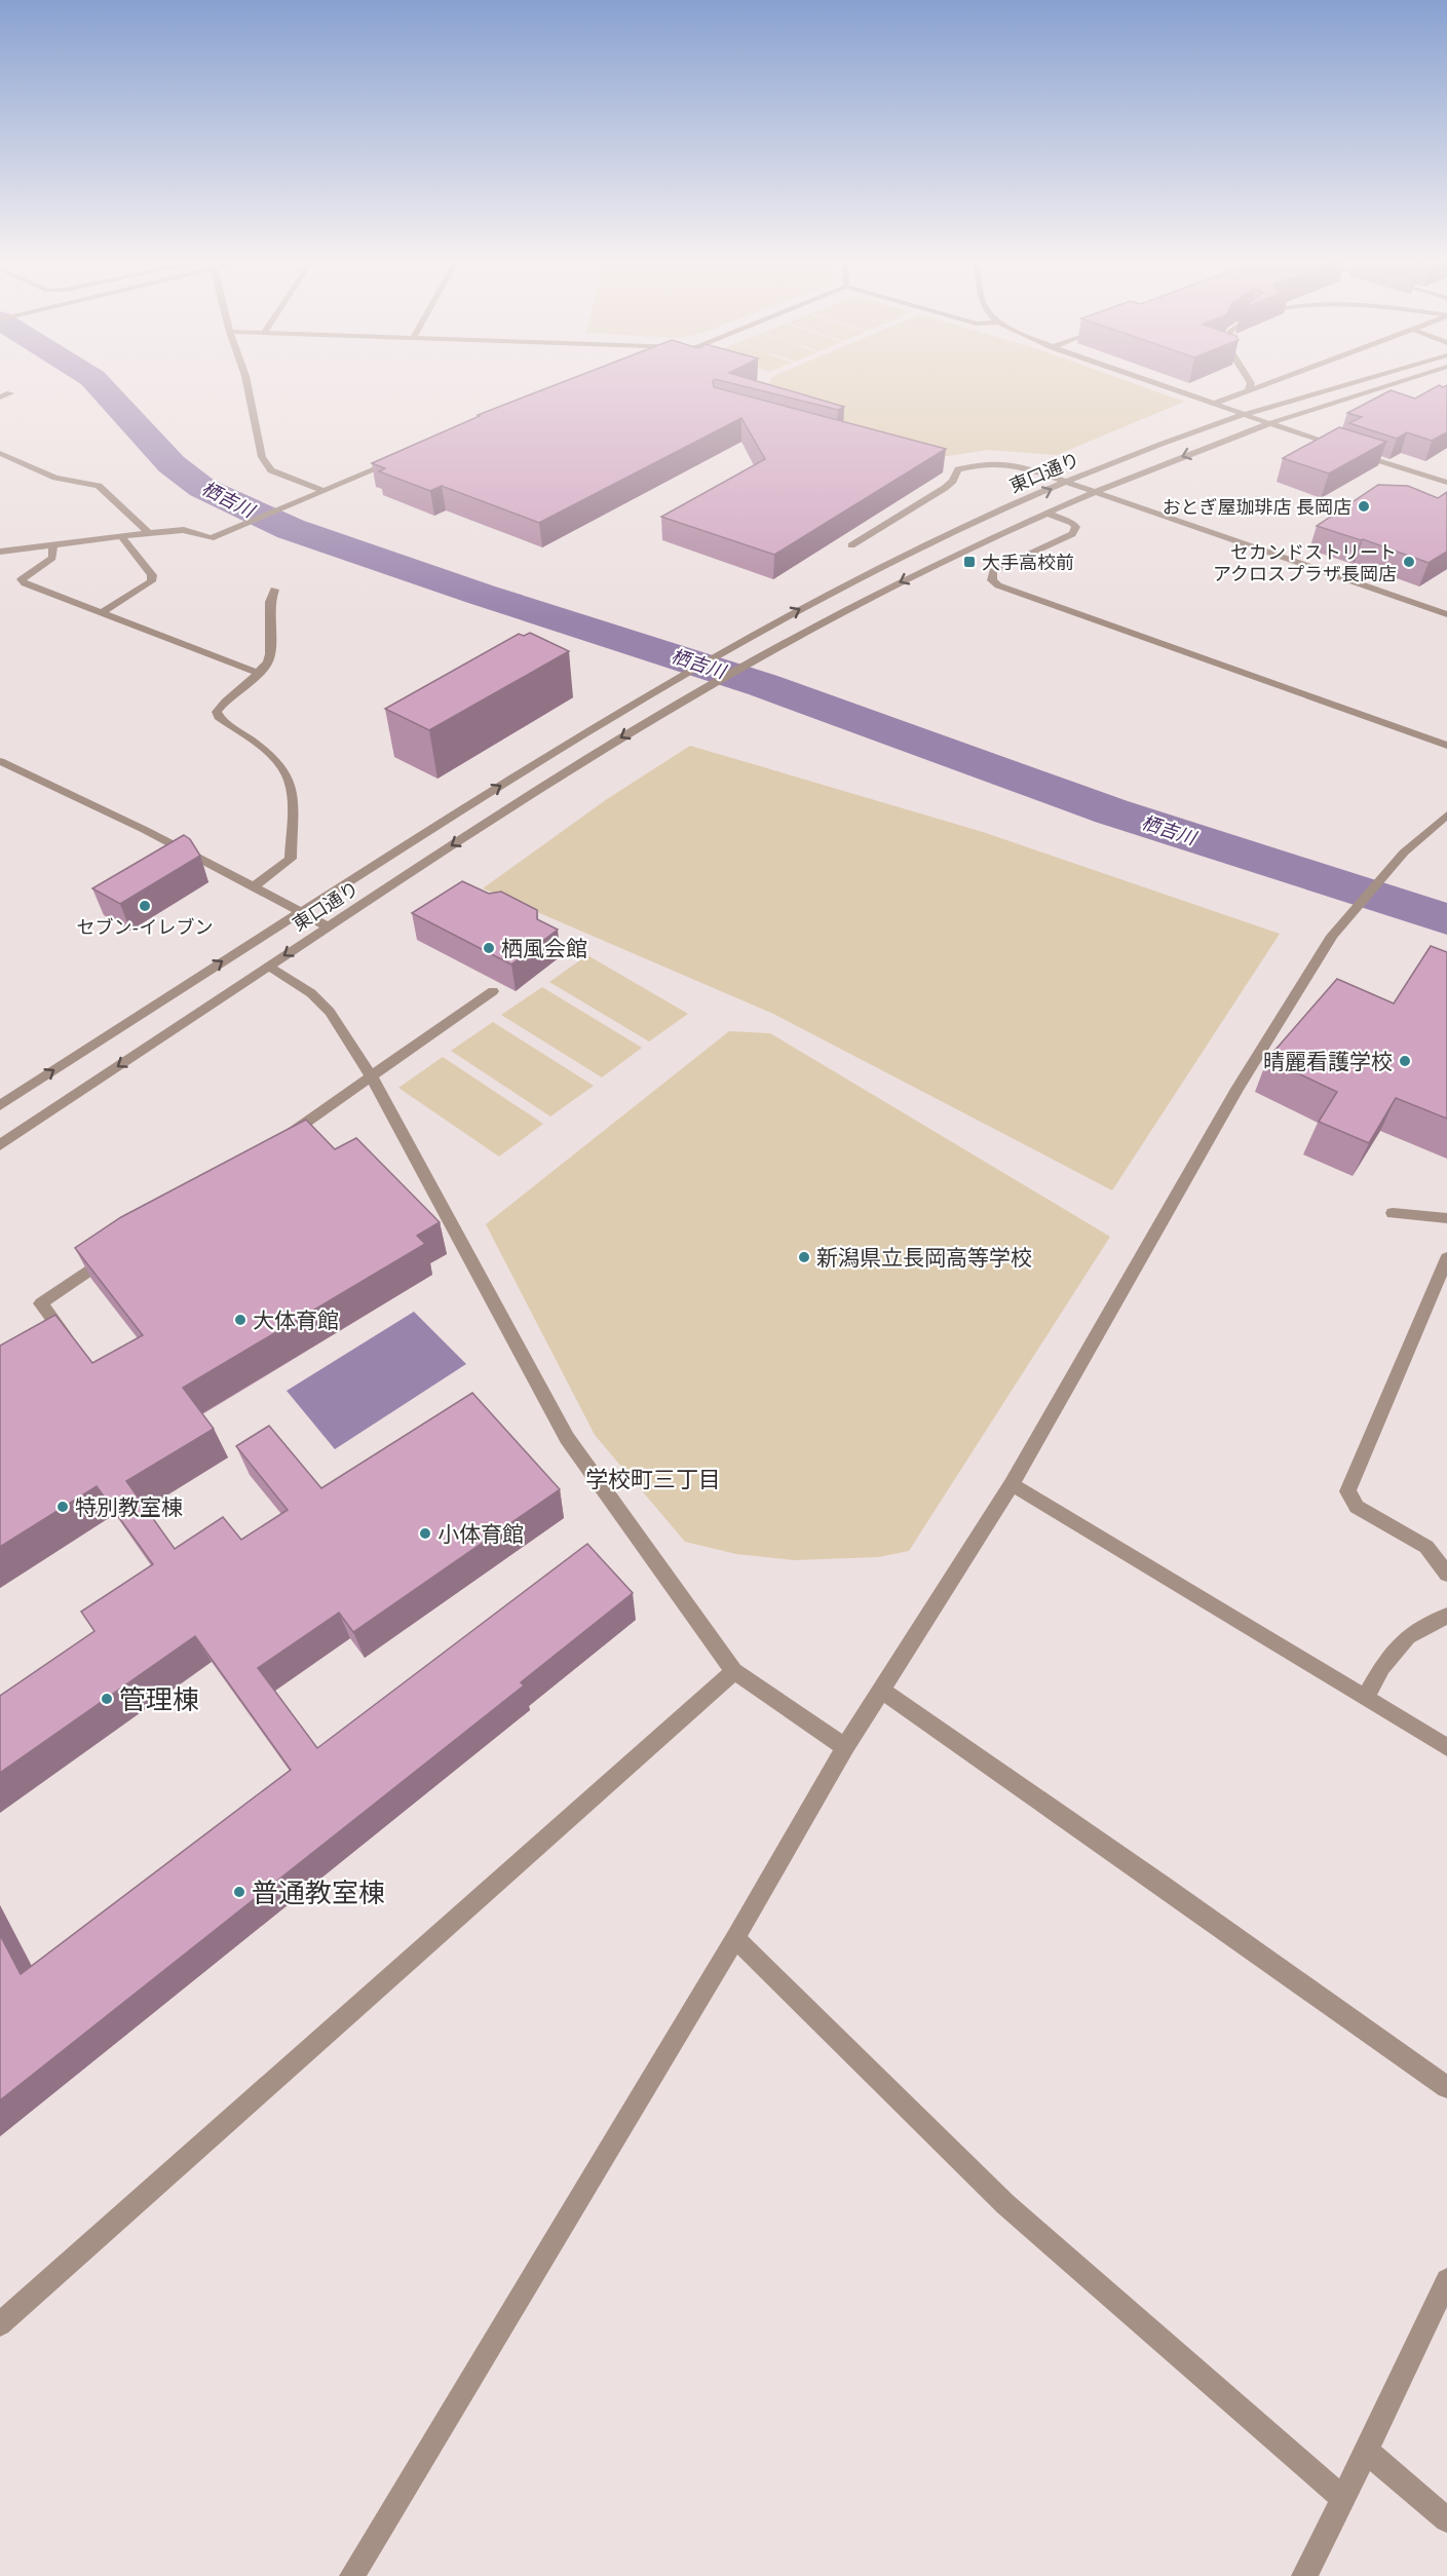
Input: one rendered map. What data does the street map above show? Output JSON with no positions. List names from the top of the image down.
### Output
{
  "streets": {
    "street": ["東口通り"]
  },
  "districts": ["学校町三丁目"],
  "water": ["栖吉川"],
  "places": {
    "other": [
      "おとぎ屋珈琲店 長岡店",
      "セカンドストリート アクロスプラザ長岡店",
      "セブン-イレブン",
      "栖風会館",
      "晴麗看護学校",
      "新潟県立長岡高等学校",
      "大体育館",
      "特別教室棟",
      "小体育館",
      "管理棟",
      "普通教室棟"
    ],
    "transit": ["大手高校前"]
  }
}
